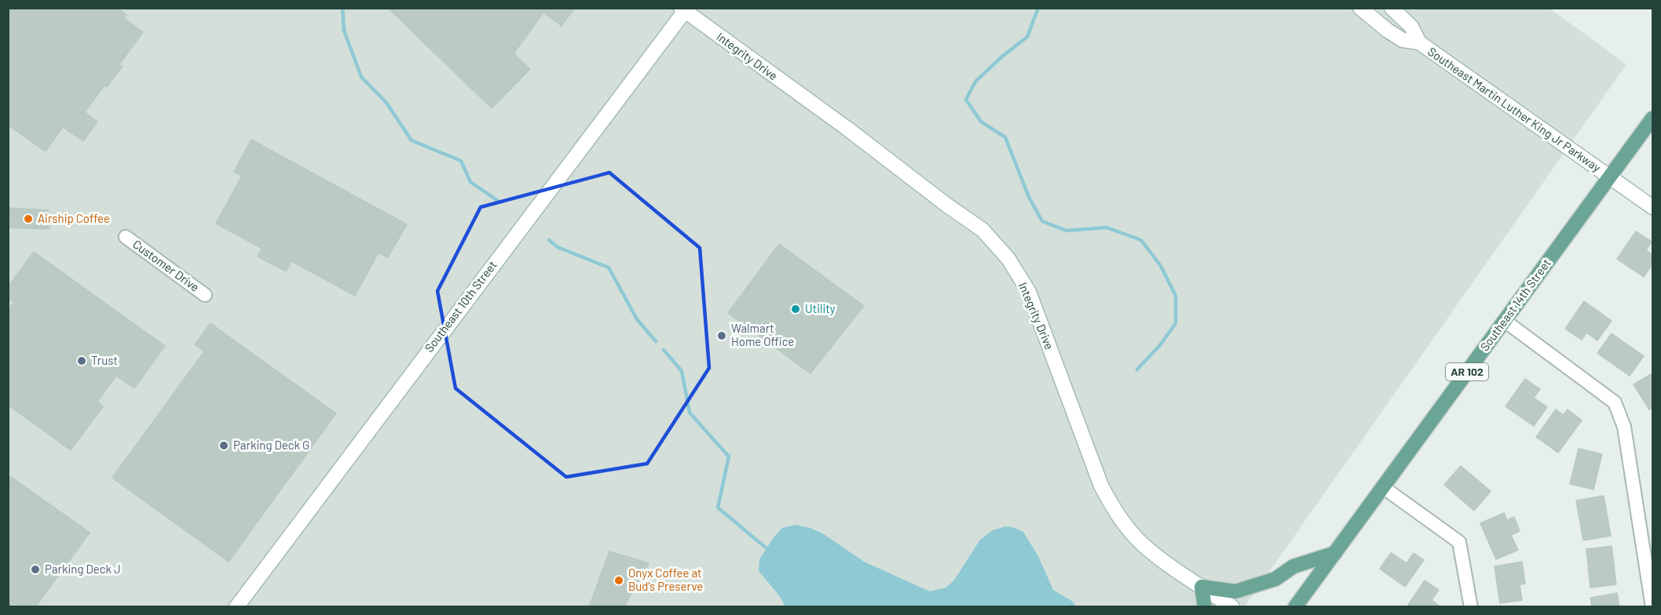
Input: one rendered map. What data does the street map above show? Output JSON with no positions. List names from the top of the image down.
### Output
{
  "streets": {
    "main road": ["Southeast 14th Street", "AR 102"],
    "street": [
      "Integrity Drive",
      "Southeast Martin Luther King Jr Parkway",
      "Customer Drive",
      "Southeast 10th Street"
    ]
  },
  "crossings": [
    ["Integrity Drive", "Southeast 10th Street"],
    ["Southeast Martin Luther King Jr Parkway", "Southeast 14th Street"]
  ],
  "places": [
    "Airship Coffee",
    "Utility",
    "Walmart Home Office",
    "Trust",
    "Parking Deck G",
    "Parking Deck J",
    "Onyx Coffee at Bud's Preserve"
  ]
}
